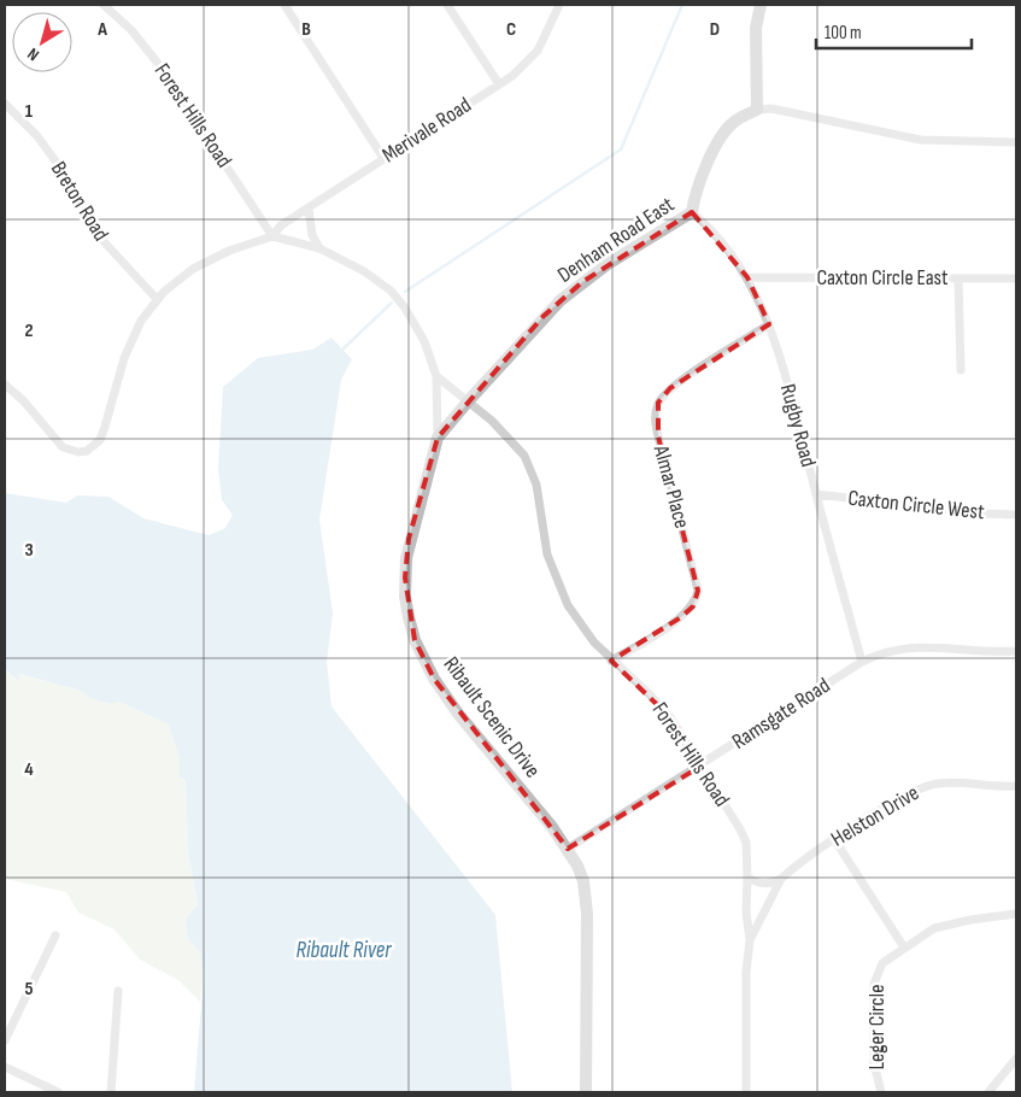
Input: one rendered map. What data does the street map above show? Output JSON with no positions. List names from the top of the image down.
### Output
{
  "streets": {
    "street": [
      "Forest Hills Road",
      "Merivale Road",
      "Breton Road",
      "Denham Road East",
      "Caxton Circle East",
      "Rugby Road",
      "Almar Place",
      "Caxton Circle West",
      "Ramsgate Road",
      "Ribault Scenic Drive",
      "Helston Drive",
      "Leger Circle"
    ]
  },
  "crossings": [
    ["Forest Hills Road", "Merivale Road"],
    ["Forest Hills Road", "Denham Road East"],
    ["Forest Hills Road", "Almar Place"],
    ["Forest Hills Road", "Ramsgate Road"],
    ["Forest Hills Road", "Ribault Scenic Drive"],
    ["Denham Road East", "Rugby Road"],
    ["Denham Road East", "Ribault Scenic Drive"],
    ["Caxton Circle East", "Rugby Road"],
    ["Rugby Road", "Almar Place"],
    ["Rugby Road", "Caxton Circle West"],
    ["Rugby Road", "Ramsgate Road"],
    ["Ramsgate Road", "Ribault Scenic Drive"]
  ],
  "water": ["Ribault River"],
  "scale_bar": "100 m",
  "north": "bottom left",
  "grid": {
    "columns": [
      "A",
      "B",
      "C",
      "D"
    ],
    "rows": [
      "1",
      "2",
      "3",
      "4",
      "5"
    ]
  }
}
